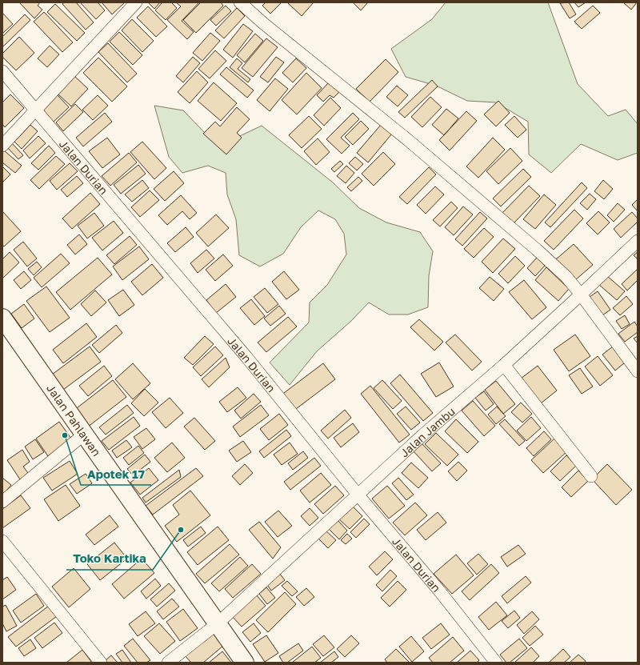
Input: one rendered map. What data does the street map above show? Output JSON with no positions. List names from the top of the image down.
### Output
{
  "streets": {
    "main road": ["Jalan Pahlawan"],
    "street": ["Jalan Durian", "Jalan Jambu"]
  },
  "crossings": [
    ["Jalan Durian", "Jalan Jambu"],
    ["Jalan Pahlawan", "Jalan Jambu"]
  ],
  "places": ["Apotek 17", "Toko Kartika"]
}
